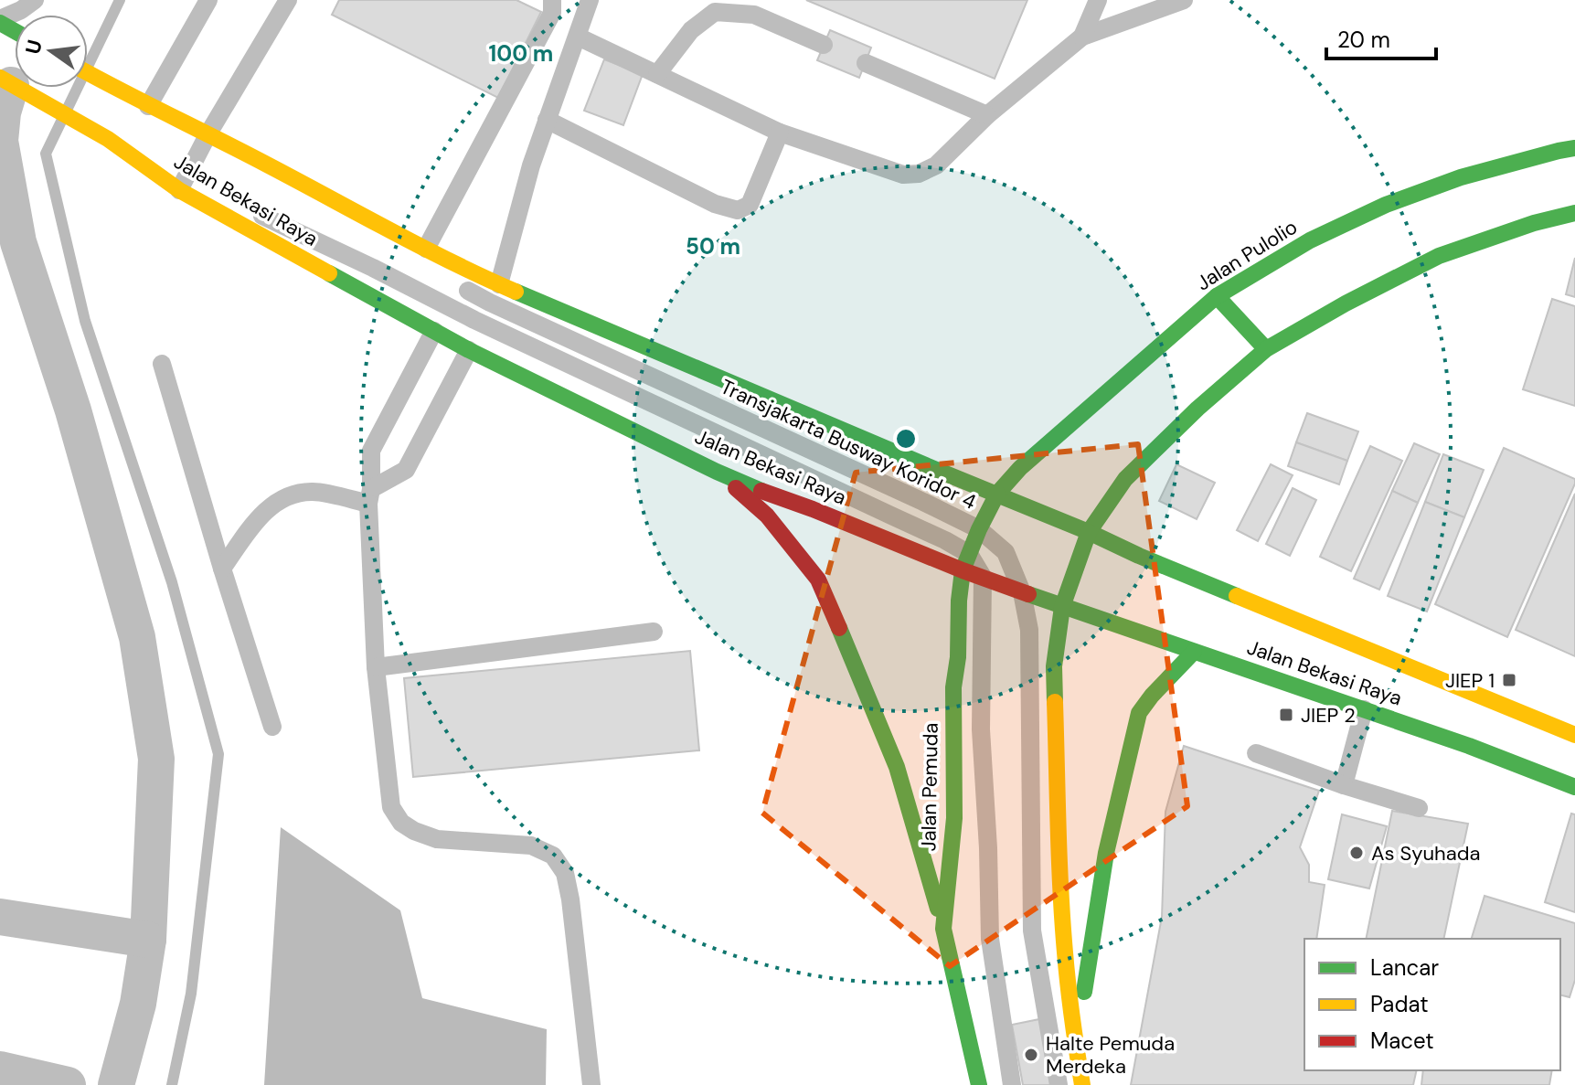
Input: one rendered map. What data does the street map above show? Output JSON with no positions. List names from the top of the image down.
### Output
{
  "streets": {
    "main road": ["Jalan Bekasi Raya", "Jalan Pulolio", "Jalan Pemuda"],
    "lane": ["Transjakarta Busway Koridor 4"]
  },
  "crossings": [
    ["Jalan Bekasi Raya", "Jalan Pulolio"],
    ["Jalan Bekasi Raya", "Transjakarta Busway Koridor 4"],
    ["Jalan Bekasi Raya", "Jalan Pemuda"],
    ["Jalan Pulolio", "Jalan Pemuda"],
    ["Transjakarta Busway Koridor 4", "Jalan Pemuda"]
  ],
  "places": {
    "transit": ["JIEP 1", "JIEP 2"],
    "other": ["As Syuhada", "Halte Pemuda Merdeka"]
  },
  "legend": ["Lancar", "Padat", "Macet"],
  "scale_bar": "20 m",
  "north": "left",
  "rings": ["100 m", "50 m"]
}
